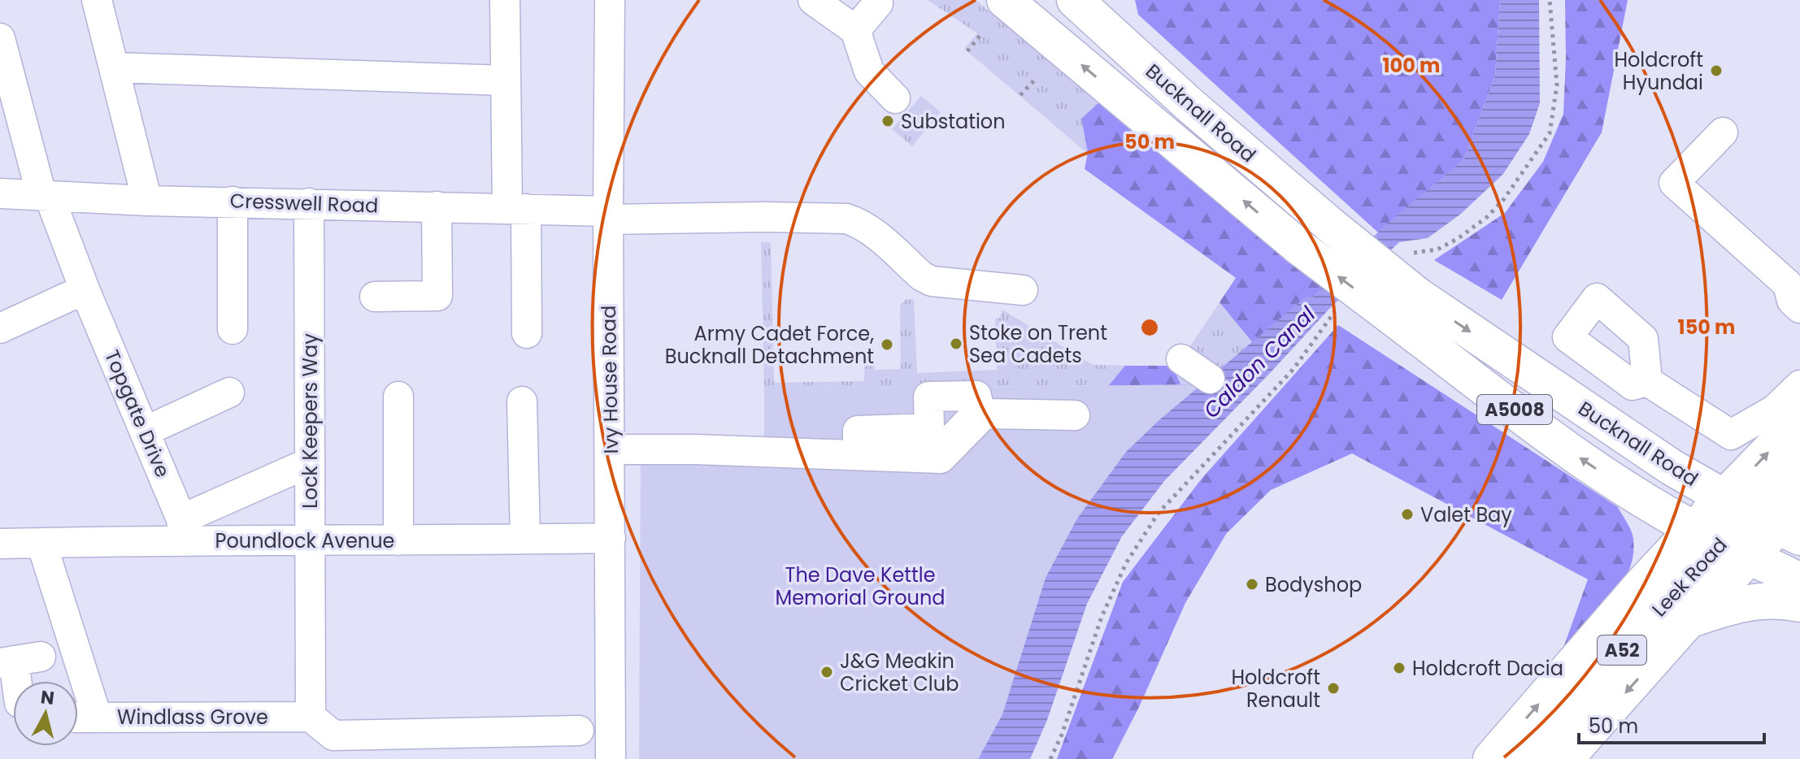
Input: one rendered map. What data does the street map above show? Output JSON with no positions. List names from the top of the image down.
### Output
{
  "streets": {
    "main road": [
      "Bucknall Road",
      "A5008",
      "Leek Road",
      "A52"
    ],
    "street": [
      "Cresswell Road",
      "Ivy House Road",
      "Topgate Drive",
      "Lock Keepers Way",
      "Poundlock Avenue",
      "Windlass Grove"
    ]
  },
  "crossings": [
    ["Bucknall Road", "A5008"],
    ["Cresswell Road", "Ivy House Road"],
    ["Cresswell Road", "Topgate Drive"],
    ["Cresswell Road", "Lock Keepers Way"],
    ["Ivy House Road", "Poundlock Avenue"],
    ["A5008", "Leek Road"],
    ["Topgate Drive", "Poundlock Avenue"],
    ["Lock Keepers Way", "Poundlock Avenue"],
    ["Lock Keepers Way", "Windlass Grove"],
    ["Poundlock Avenue", "Windlass Grove"],
    ["Leek Road", "A52"]
  ],
  "water": ["Caldon Canal"],
  "parks": ["The Dave Kettle Memorial Ground"],
  "places": [
    "Holdcroft Hyundai",
    "Substation",
    "Stoke on Trent Sea Cadets",
    "Army Cadet Force, Bucknall Detachment",
    "Valet Bay",
    "Bodyshop",
    "Holdcroft Dacia",
    "J&G Meakin Cricket Club",
    "Holdcroft Renault"
  ],
  "scale_bar": "50 m",
  "north": "top",
  "rings": ["100 m", "50 m", "150 m"]
}
